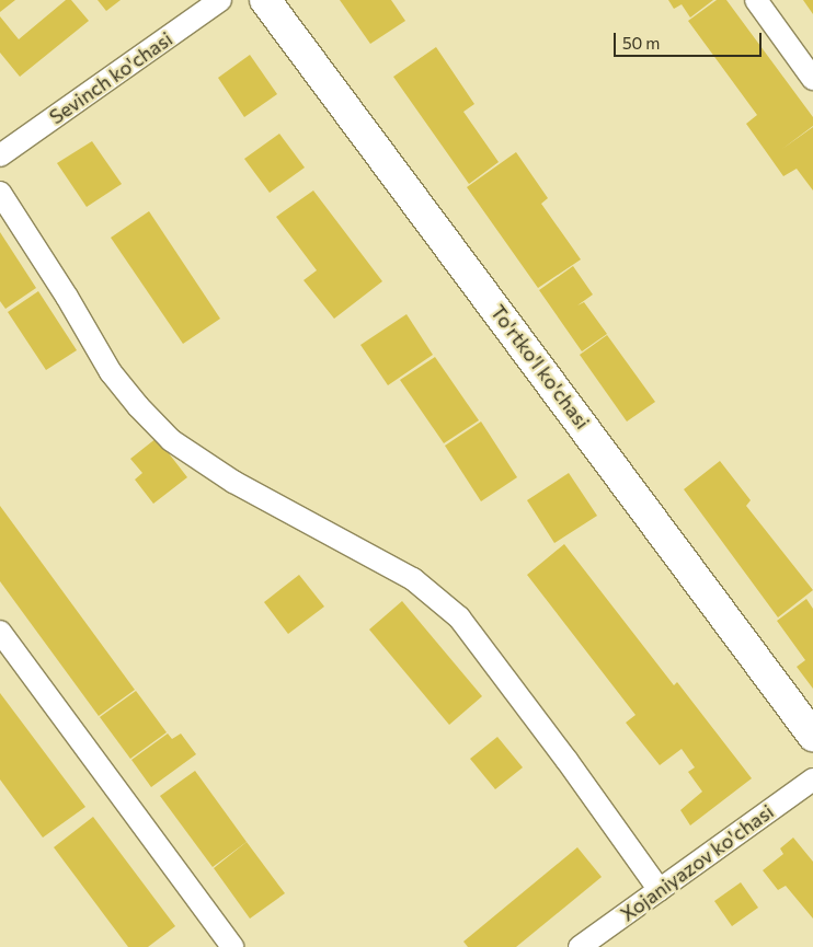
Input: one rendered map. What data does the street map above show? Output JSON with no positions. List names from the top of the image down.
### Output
{
  "streets": {
    "street": ["Sevinch ko'chasi", "To'rtko'l ko'chasi", "Xojaniyazov ko'chasi"]
  },
  "scale_bar": "50 m"
}
